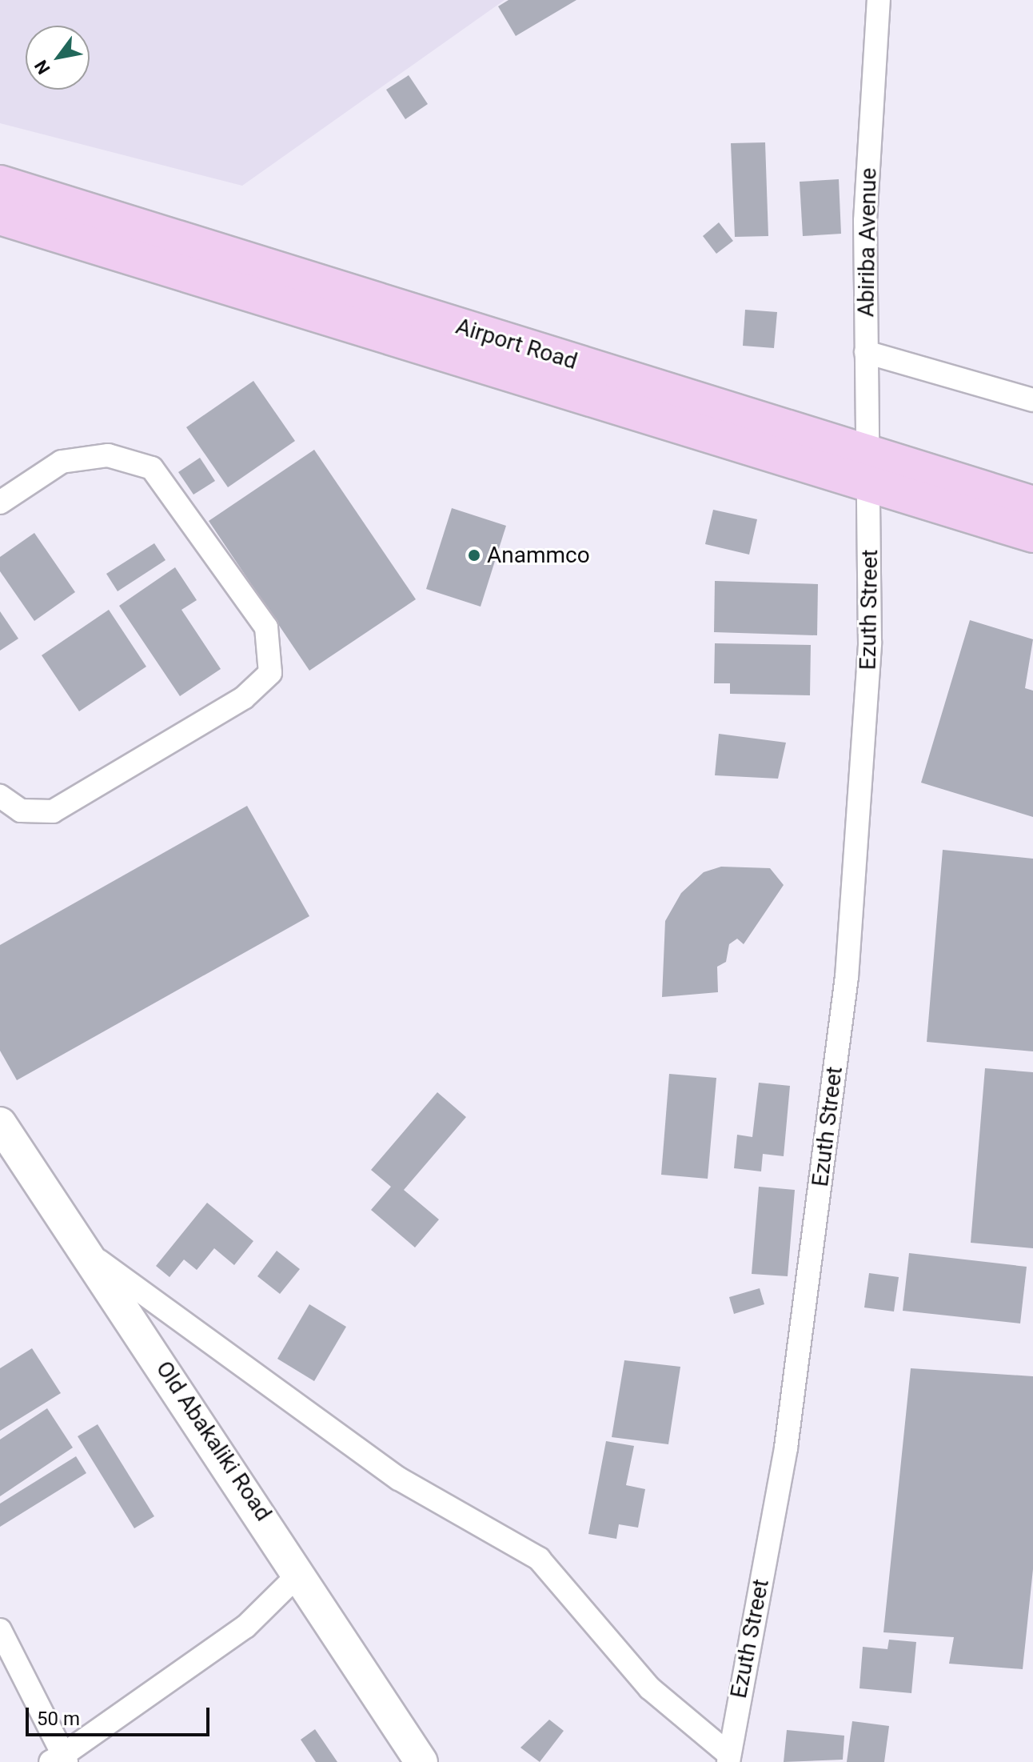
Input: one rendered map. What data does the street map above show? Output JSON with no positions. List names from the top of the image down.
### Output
{
  "streets": {
    "main road": ["Airport Road", "Old Abakaliki Road"],
    "street": ["Abiriba Avenue", "Ezuth Street"]
  },
  "crossings": [
    ["Abiriba Avenue", "Airport Road"],
    ["Abiriba Avenue", "Ezuth Street"],
    ["Airport Road", "Ezuth Street"]
  ],
  "places": ["Anammco"],
  "scale_bar": "50 m",
  "north": "bottom left"
}
